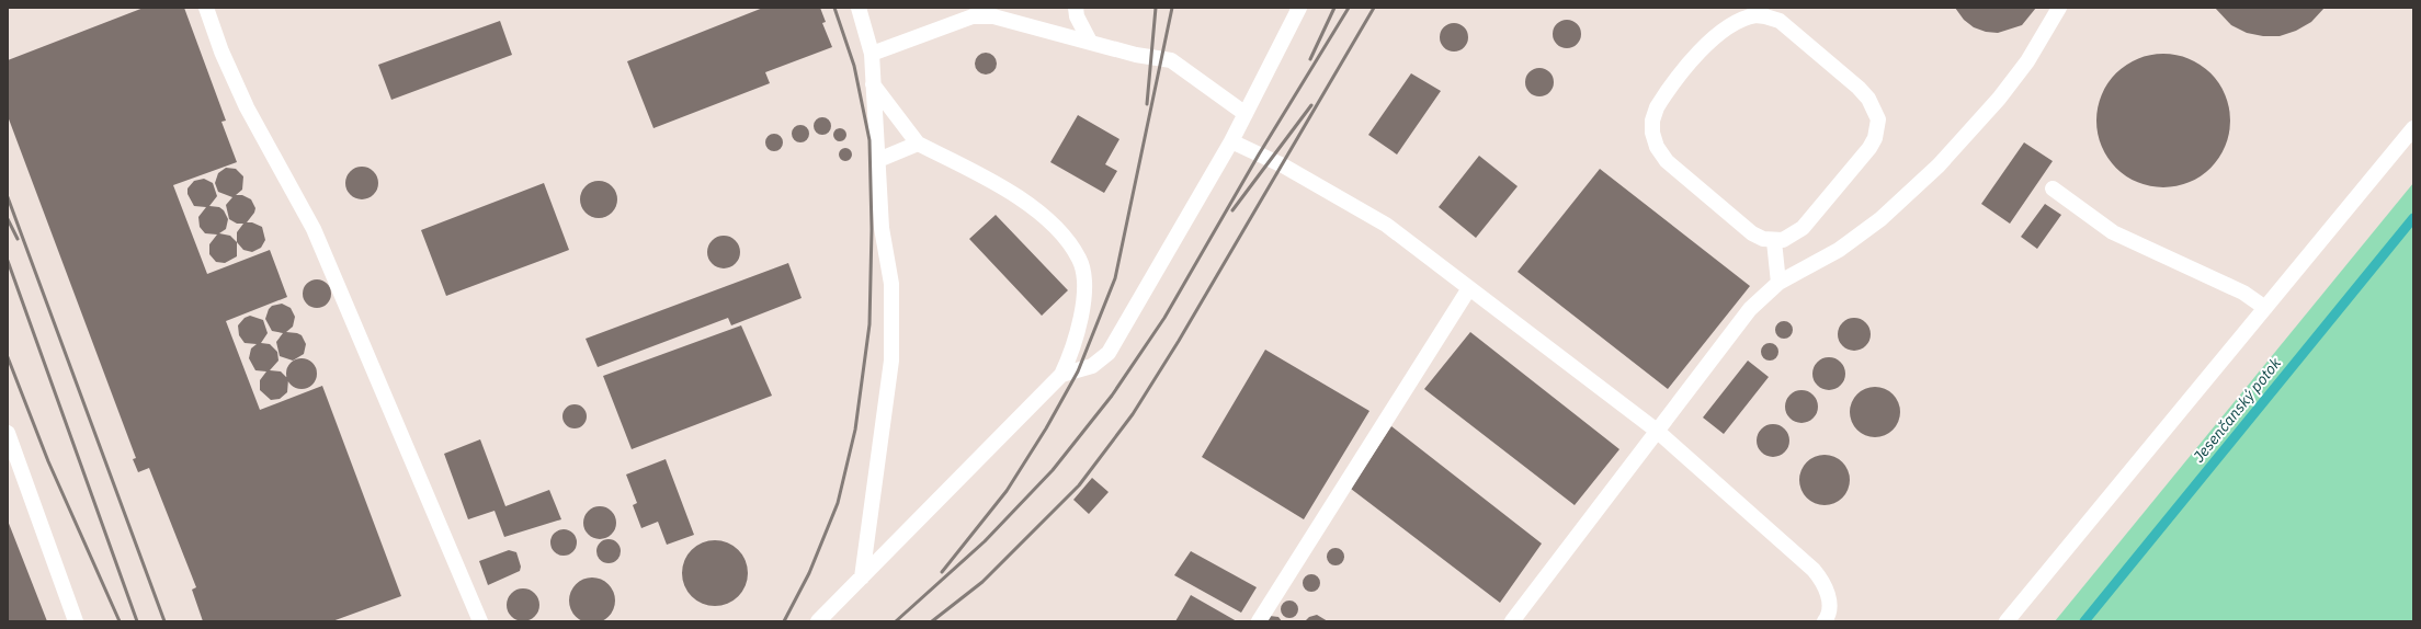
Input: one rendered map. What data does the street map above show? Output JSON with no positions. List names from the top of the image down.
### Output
{
  "water": ["Jesenčanský potok"]
}
